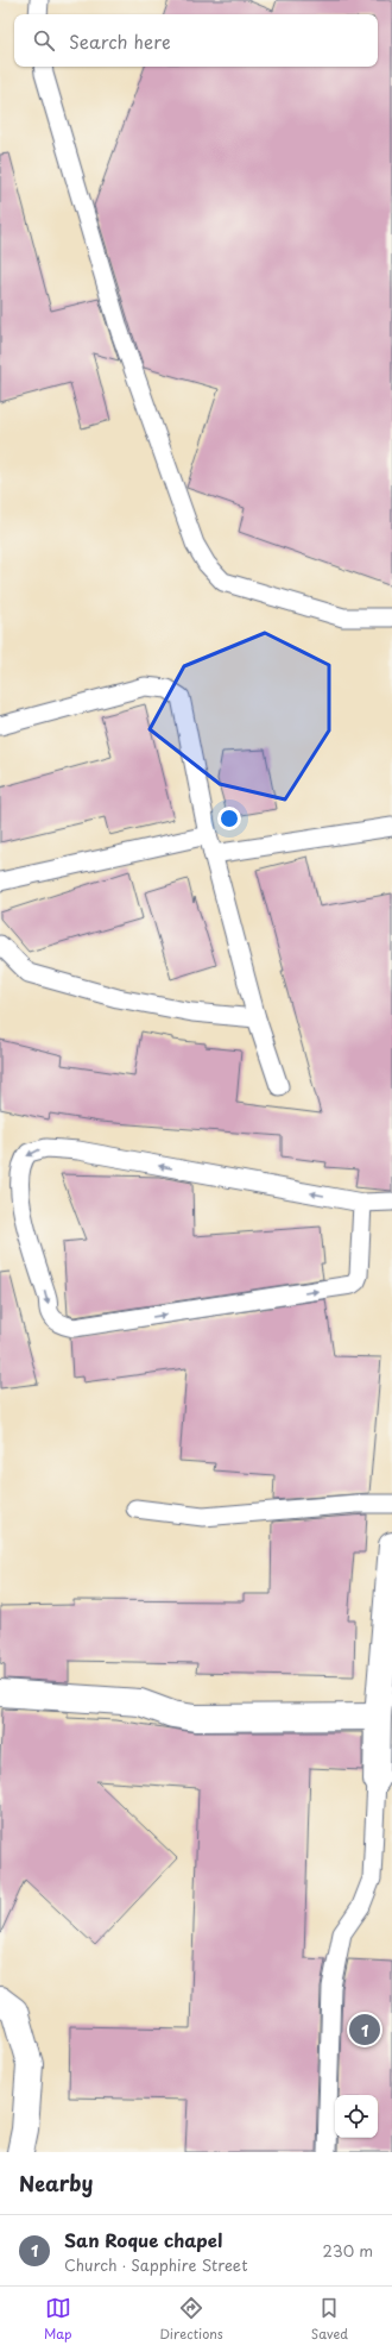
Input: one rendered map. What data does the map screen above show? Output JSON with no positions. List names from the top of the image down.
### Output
{
  "page": {
    "search": "Search here",
    "pins": "1",
    "heading": "Nearby",
    "list": [
      {
        "mark": "1",
        "name": "San Roque chapel",
        "note": "Church · Sapphire Street",
        "value": "230 m"
      }
    ],
    "nav": ["Map", "Directions", "Saved"]
  }
}
